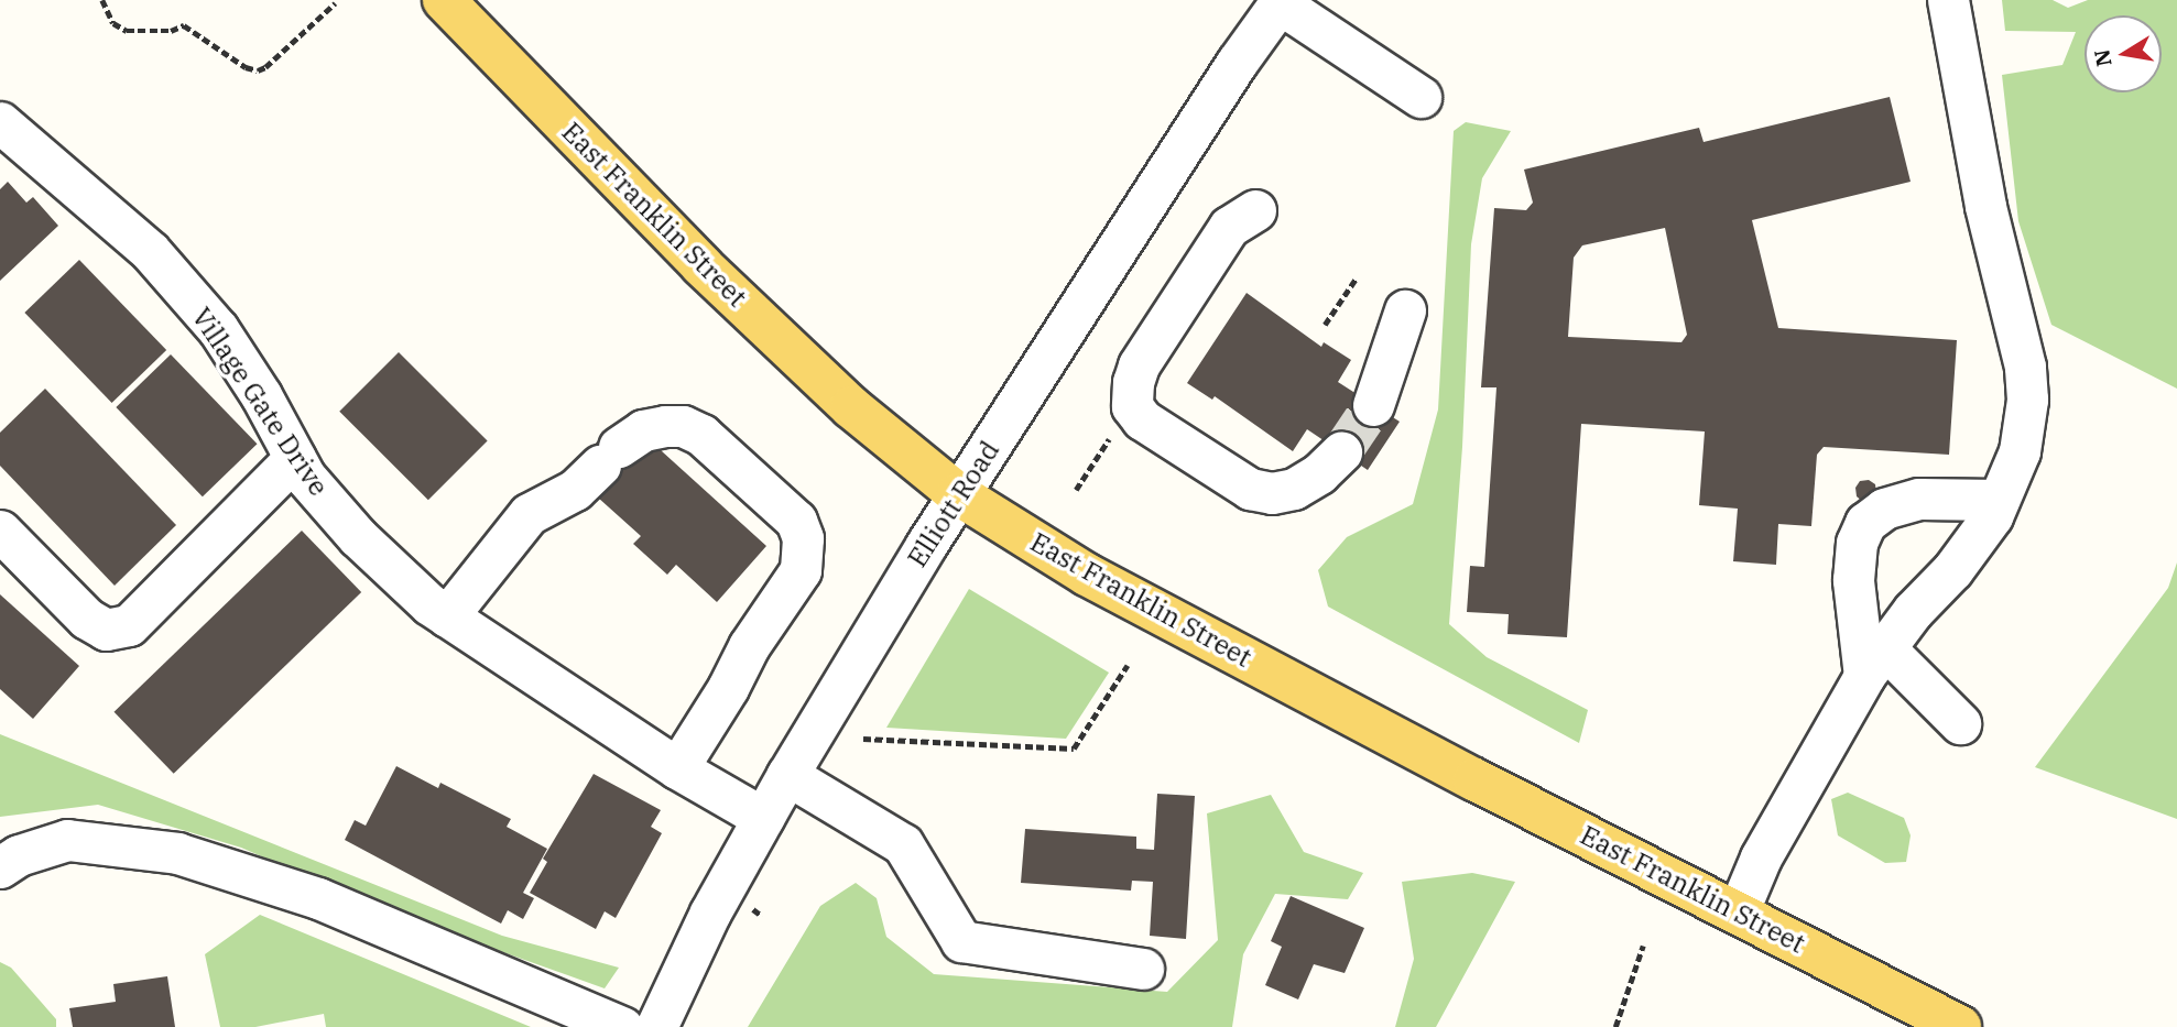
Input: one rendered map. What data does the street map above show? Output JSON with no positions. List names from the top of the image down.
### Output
{
  "streets": {
    "main road": ["East Franklin Street"],
    "street": ["Village Gate Drive", "Elliott Road"]
  },
  "crossings": [
    ["East Franklin Street", "Elliott Road"],
    ["Village Gate Drive", "Elliott Road"]
  ],
  "north": "left"
}
